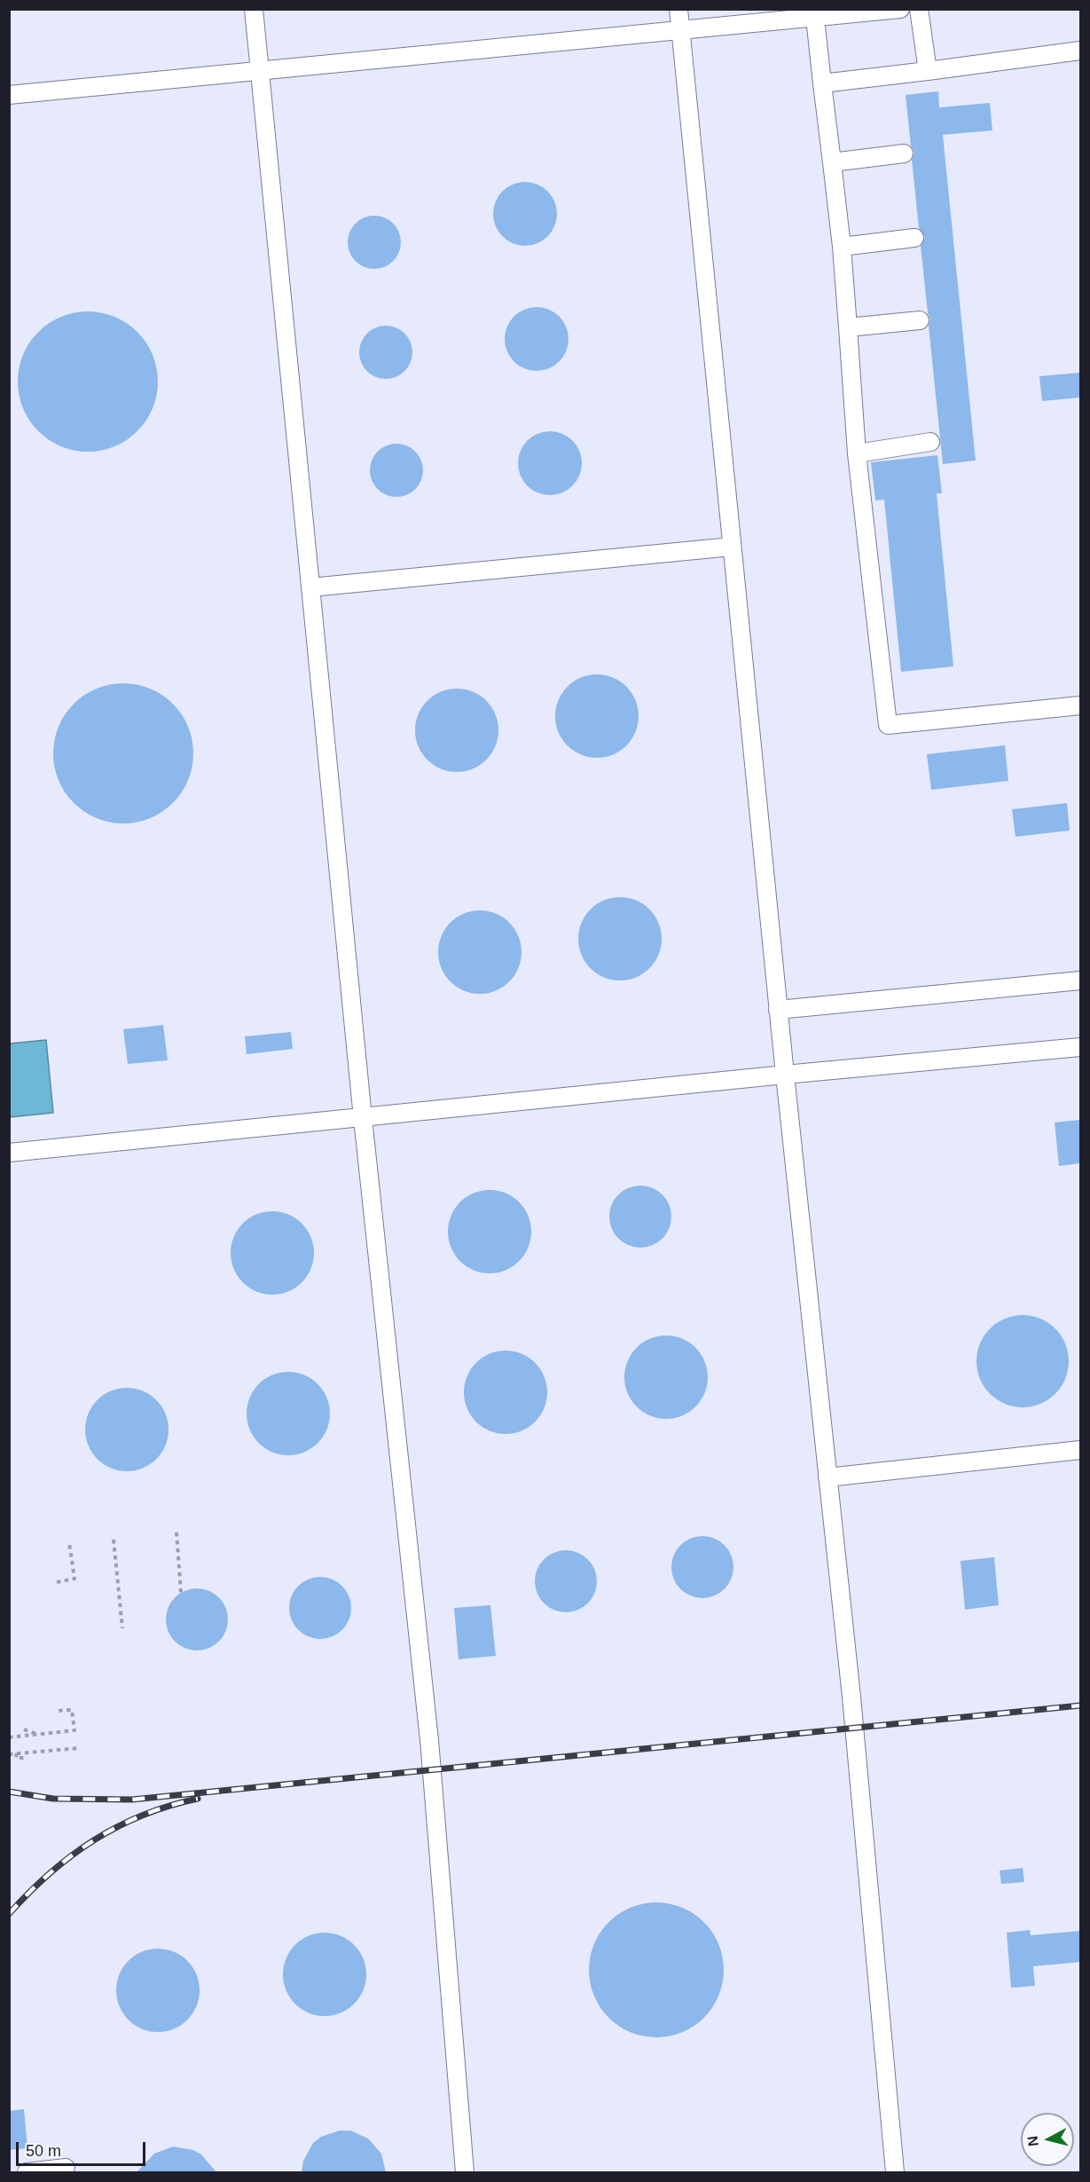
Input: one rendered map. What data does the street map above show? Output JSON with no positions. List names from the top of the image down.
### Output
{
  "scale_bar": "50 m",
  "north": "left"
}
